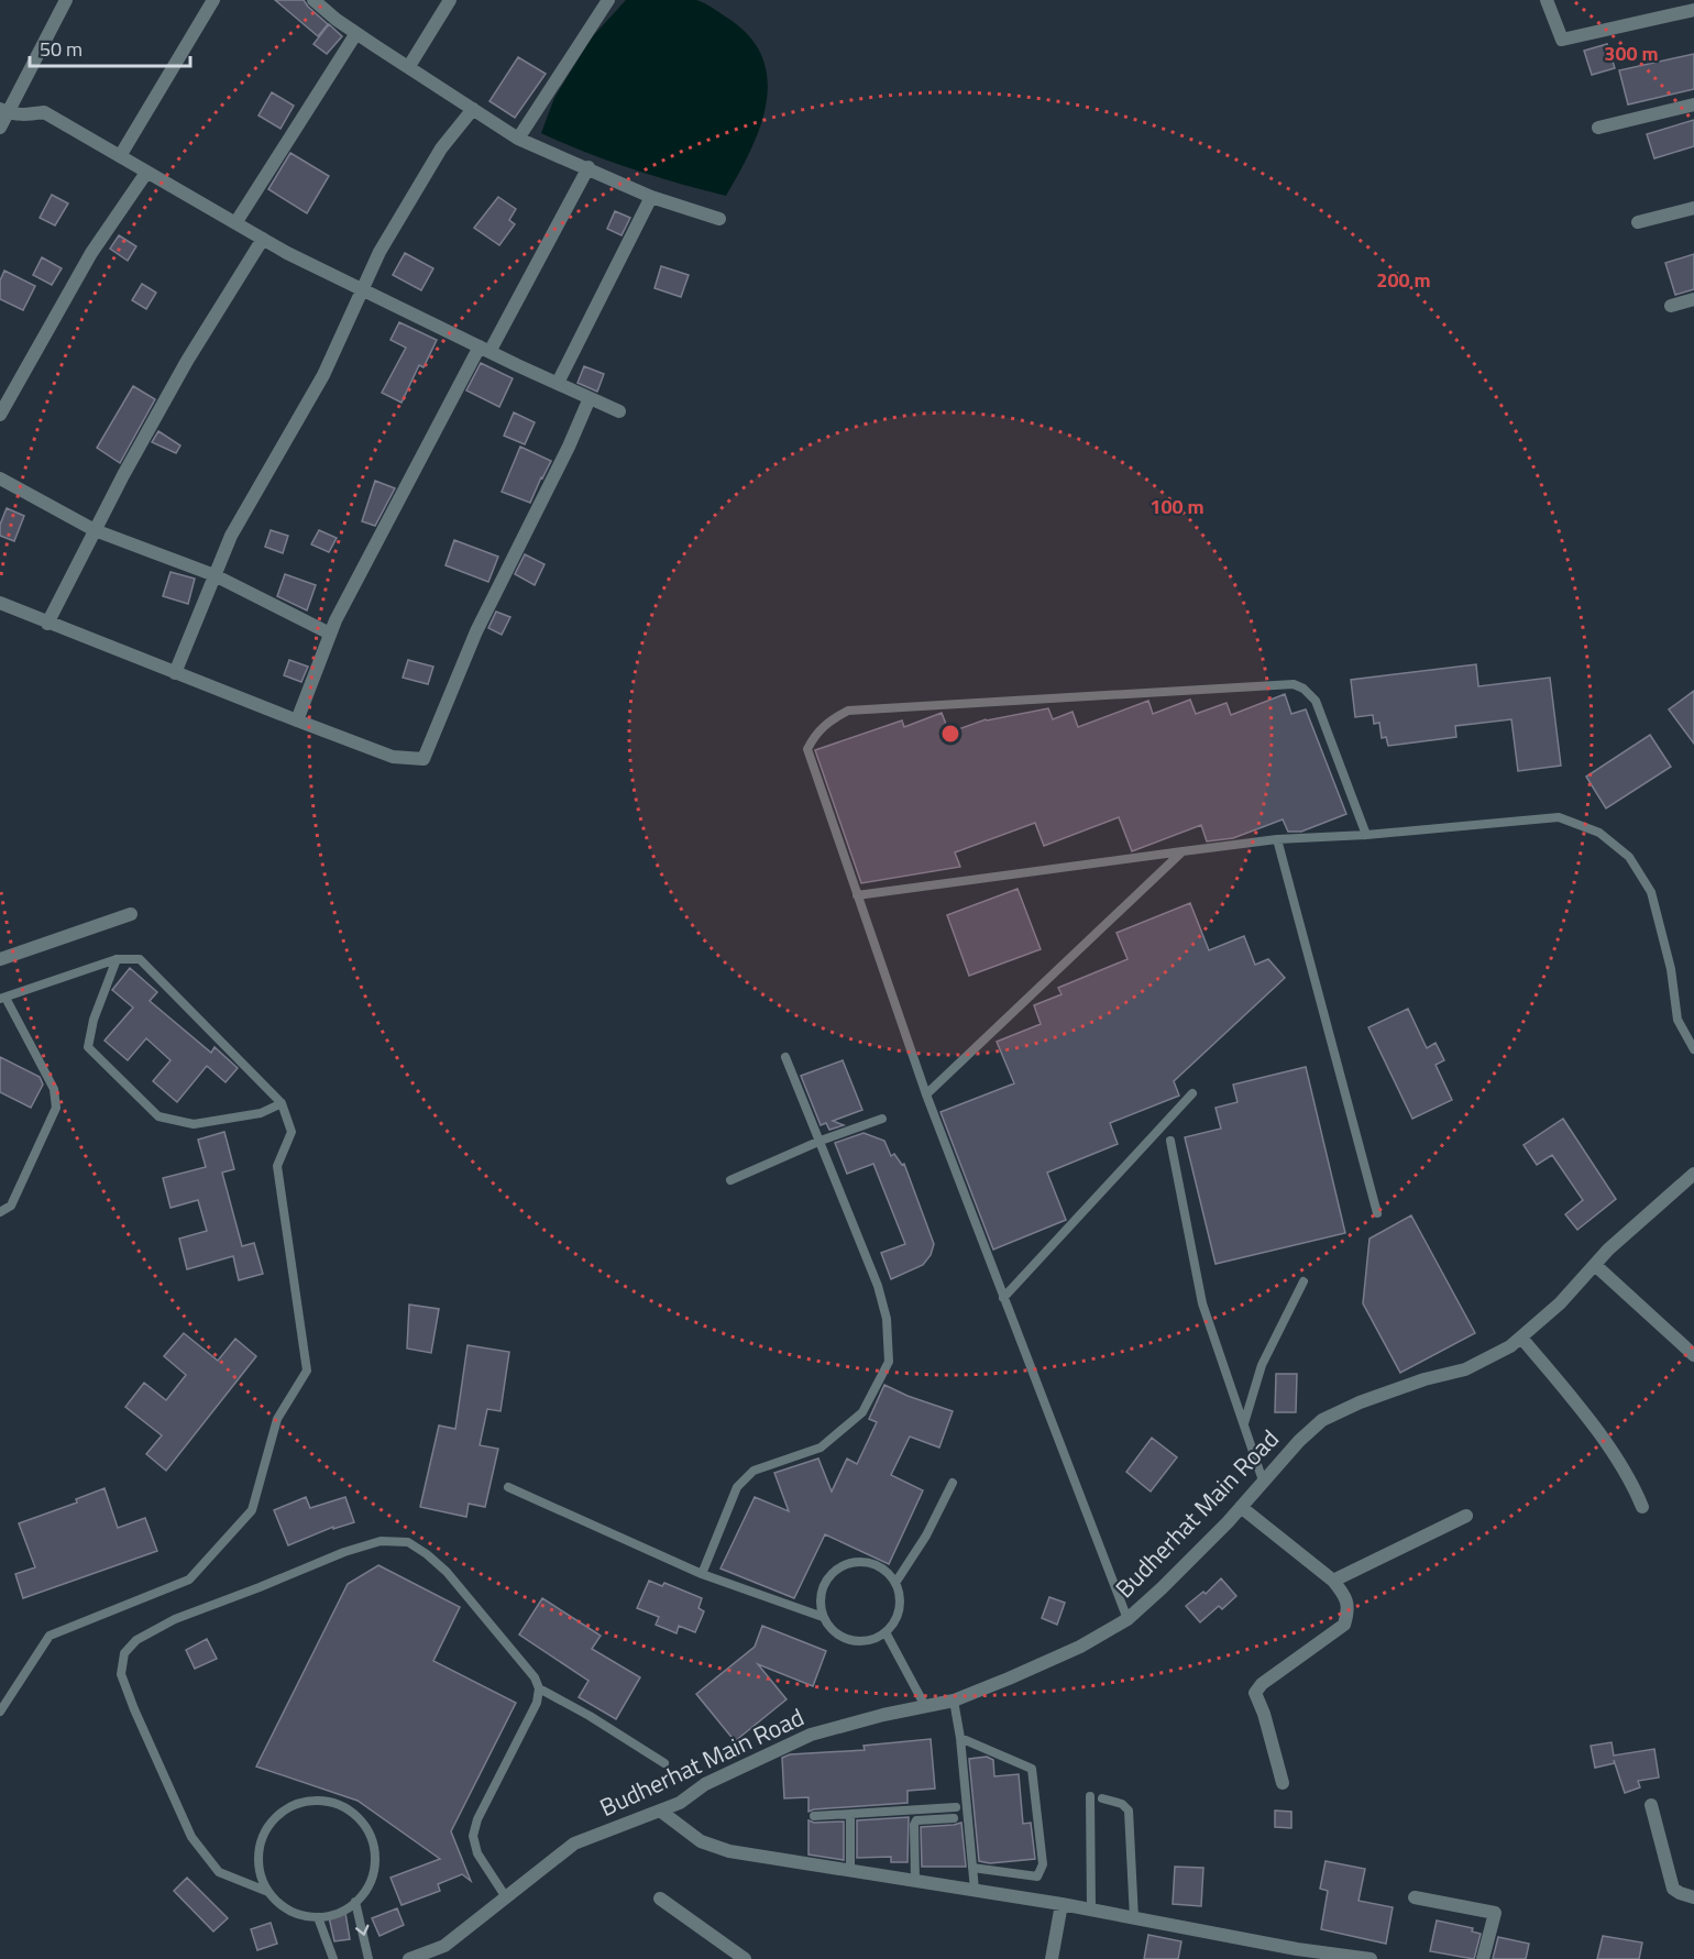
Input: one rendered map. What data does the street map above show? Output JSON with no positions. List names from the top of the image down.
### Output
{
  "streets": {
    "street": ["Budherhat Main Road"]
  },
  "scale_bar": "50 m",
  "rings": ["300 m", "200 m", "100 m"]
}
